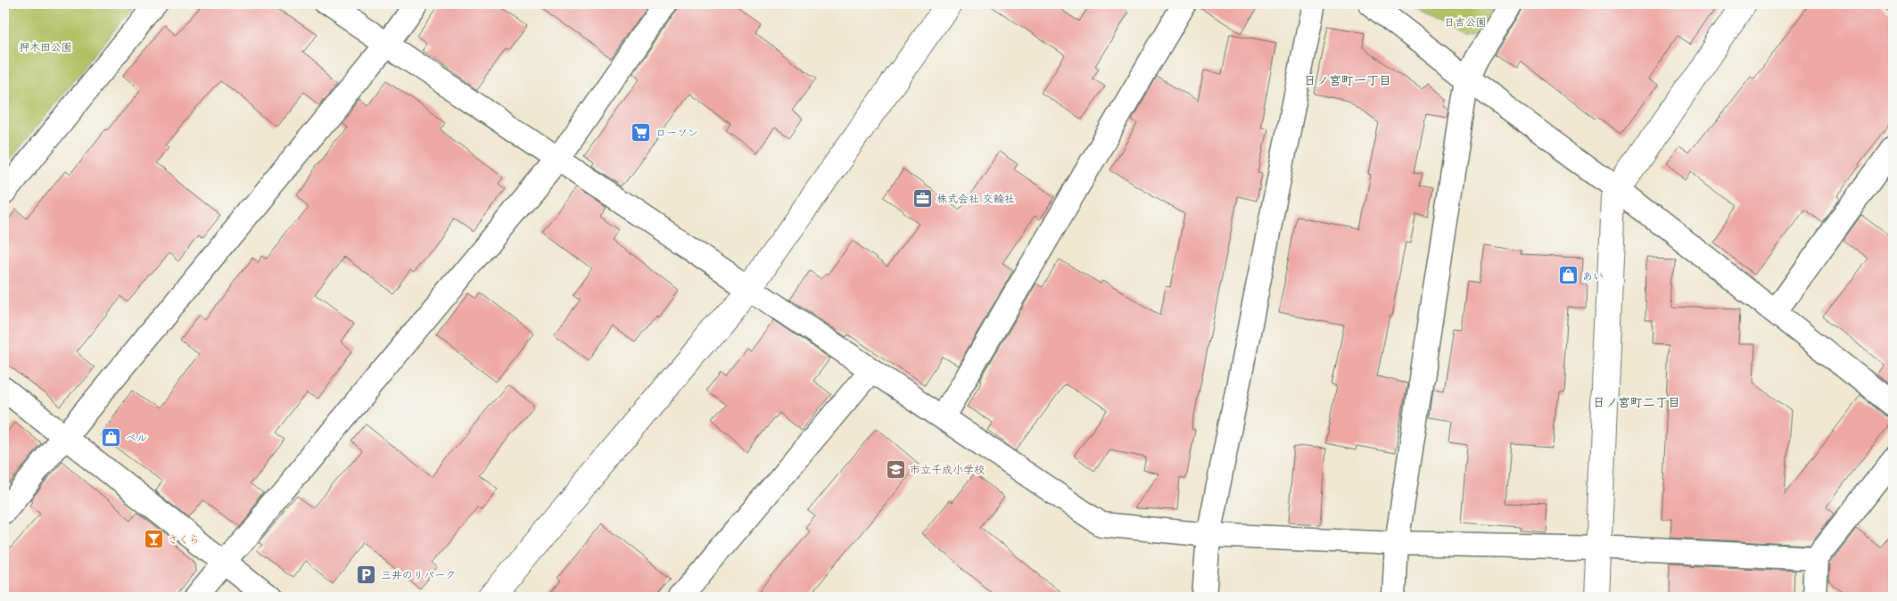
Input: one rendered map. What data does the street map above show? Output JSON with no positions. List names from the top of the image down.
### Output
{
  "districts": ["日ノ宮町一丁目", "日ノ宮町二丁目"],
  "parks": ["日吉公園", "押木田公園"],
  "places": {
    "supermarket": ["ローソン"],
    "office": ["株式会社 交輪社"],
    "shop": ["あい", "ベル"],
    "school or university": ["市立千成小学校"],
    "bar": ["さくら"],
    "parking": ["三井のリパーク"]
  }
}
